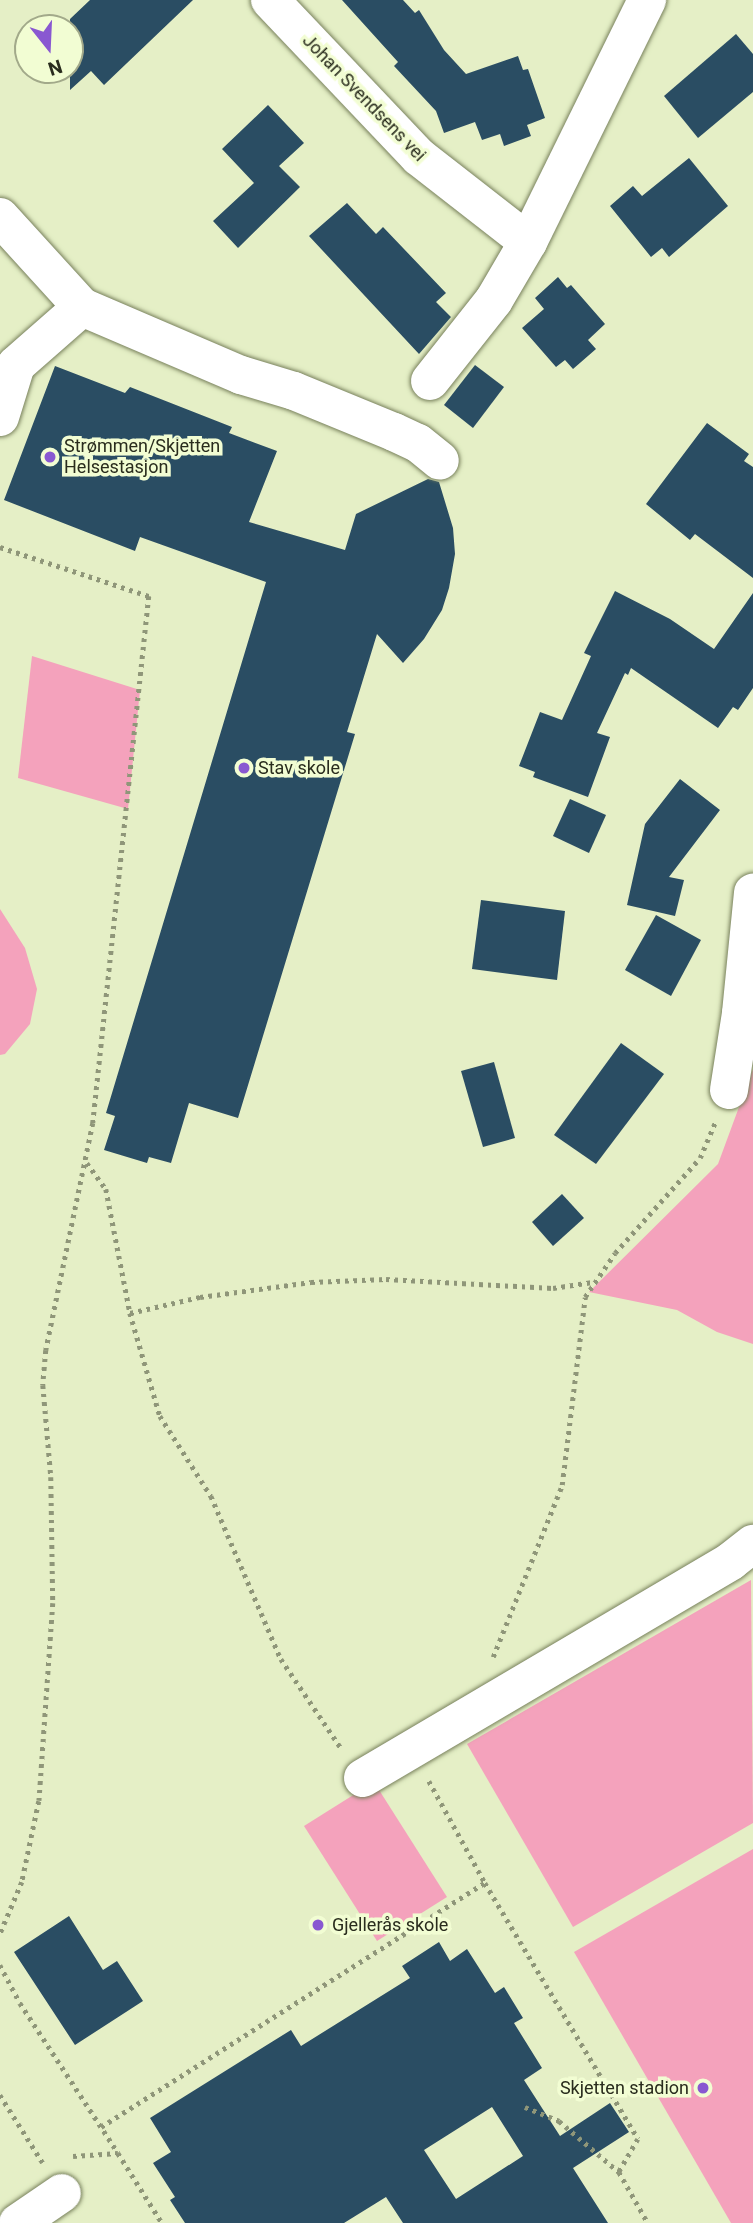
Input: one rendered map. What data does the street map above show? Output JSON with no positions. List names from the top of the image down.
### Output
{
  "streets": {
    "street": ["Johan Svendsens vei"]
  },
  "places": [
    "Strømmen/Skjetten Helsestasjon",
    "Stav skole",
    "Gjellerås skole",
    "Skjetten stadion"
  ],
  "north": "bottom"
}
